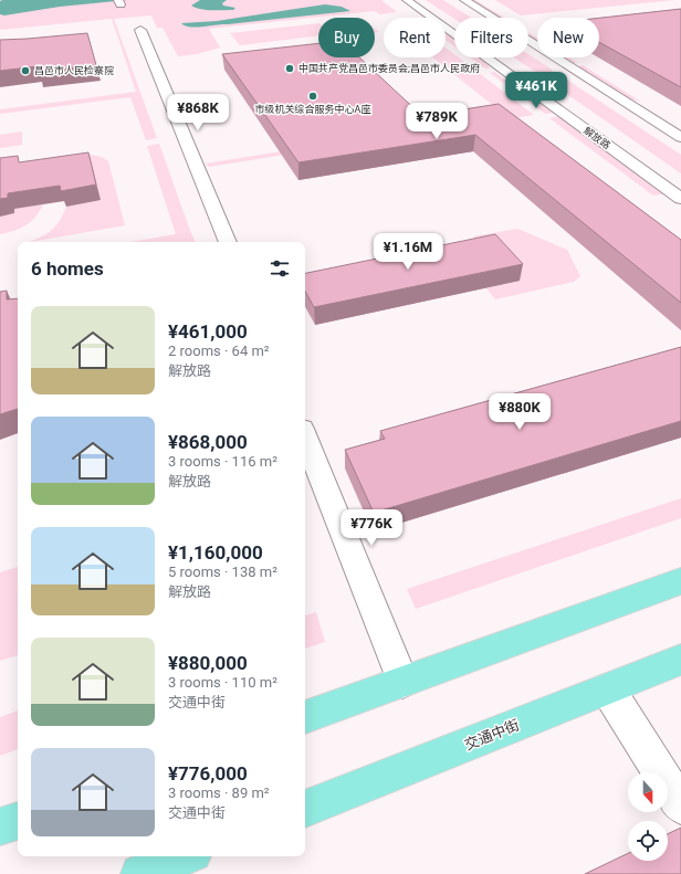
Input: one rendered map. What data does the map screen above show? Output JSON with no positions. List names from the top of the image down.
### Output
{
  "streets": {
    "main road": ["交通中街"],
    "street": ["解放路"]
  },
  "places": ["中国共产党昌邑市委员会;昌邑市人民政府", "昌邑市人民检察院", "市级机关综合服务中心A座"],
  "north": "bottom",
  "page": {
    "chip": [
      "Buy",
      "Rent",
      "Filters",
      "New"
    ],
    "price": [
      "¥461K",
      "¥868K",
      "¥789K",
      "¥1.16M",
      "¥880K",
      "¥776K"
    ],
    "heading": "6 homes",
    "list": [
      {
        "name": "¥461,000",
        "note": "2 rooms · 64 m² · 解放路"
      },
      {
        "name": "¥868,000",
        "note": "3 rooms · 116 m² · 解放路"
      },
      {
        "name": "¥1,160,000",
        "note": "5 rooms · 138 m² · 解放路"
      },
      {
        "name": "¥880,000",
        "note": "3 rooms · 110 m² · 交通中街"
      },
      {
        "name": "¥776,000",
        "note": "3 rooms · 89 m² · 交通中街"
      }
    ]
  }
}
